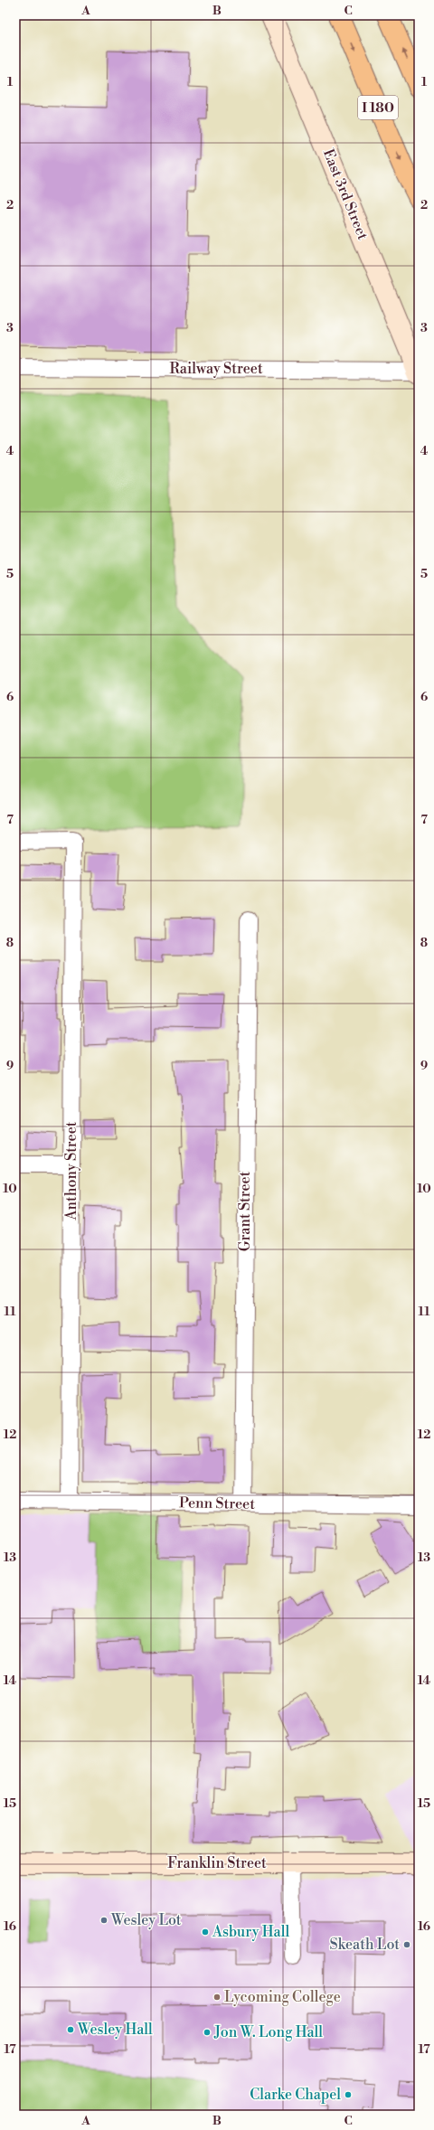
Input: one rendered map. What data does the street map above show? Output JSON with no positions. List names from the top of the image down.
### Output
{
  "streets": {
    "highway": ["I 180"],
    "street": [
      "East 3rd Street",
      "Railway Street",
      "Anthony Street",
      "Grant Street",
      "Penn Street",
      "Franklin Street"
    ]
  },
  "crossings": [
    ["East 3rd Street", "Railway Street"],
    ["Anthony Street", "Penn Street"],
    ["Grant Street", "Penn Street"]
  ],
  "places": [
    "Wesley Lot",
    "Asbury Hall",
    "Skeath Lot",
    "Lycoming College",
    "Wesley Hall",
    "Jon W. Long Hall",
    "Clarke Chapel"
  ],
  "grid": {
    "columns": ["A", "B", "C"],
    "rows": [
      "1",
      "2",
      "3",
      "4",
      "5",
      "6",
      "7",
      "8",
      "9",
      "10",
      "11",
      "12",
      "13",
      "14",
      "15",
      "16",
      "17"
    ]
  }
}
